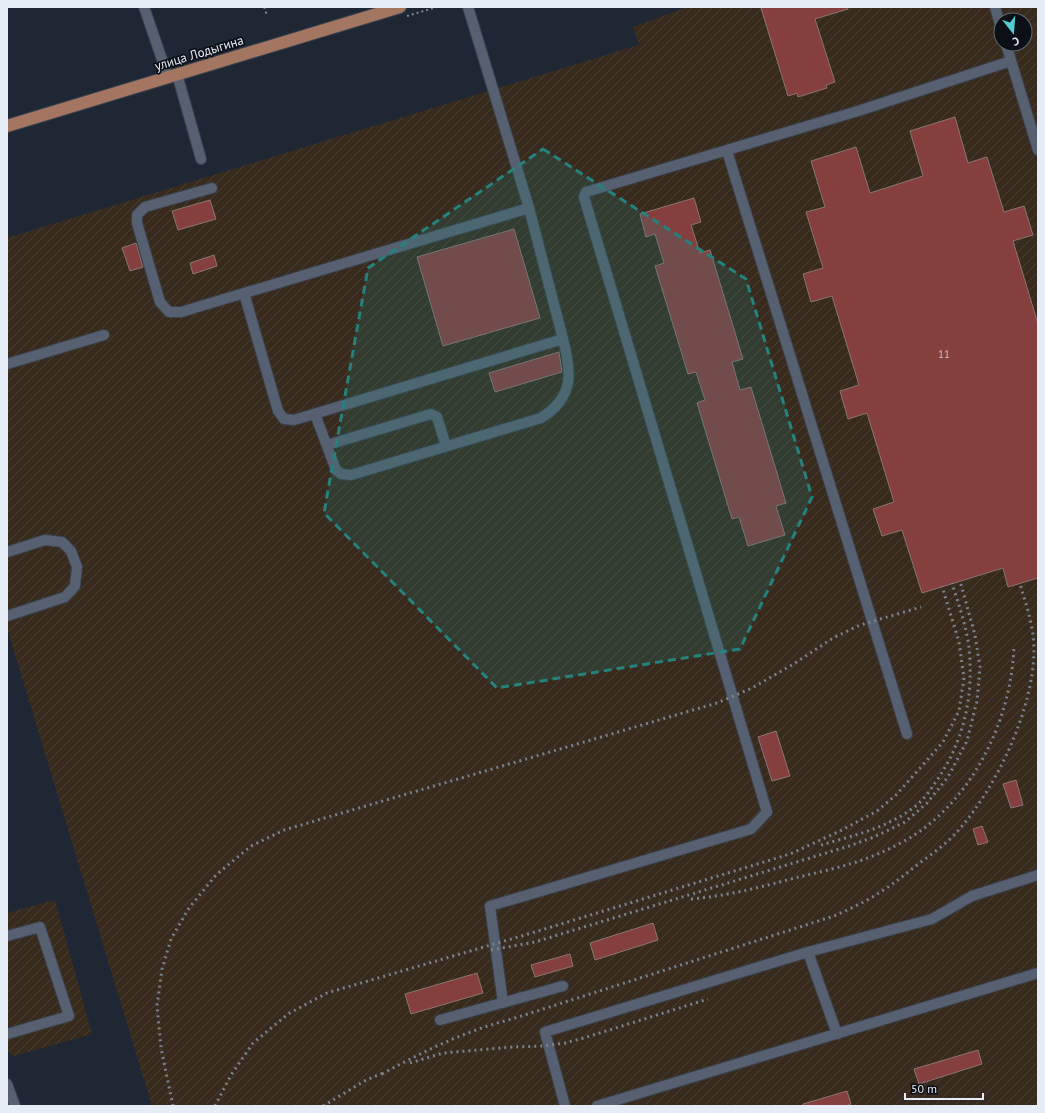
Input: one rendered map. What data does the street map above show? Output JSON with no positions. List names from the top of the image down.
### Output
{
  "streets": {
    "main road": ["улица Лодыгина"]
  },
  "house_numbers": ["11"],
  "scale_bar": "50 m",
  "north": "bottom"
}
